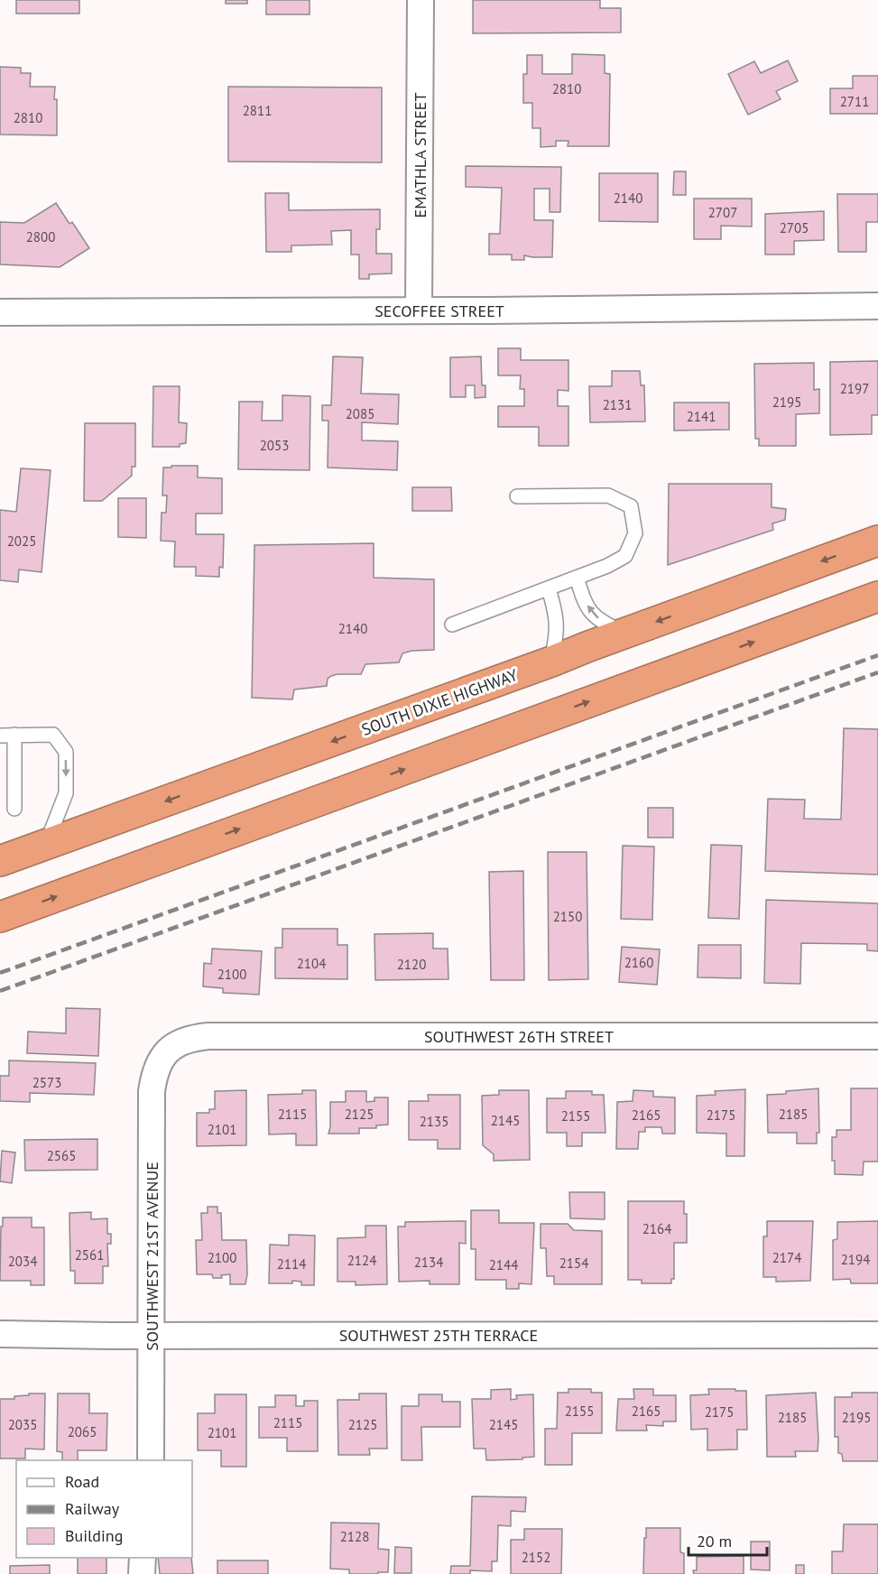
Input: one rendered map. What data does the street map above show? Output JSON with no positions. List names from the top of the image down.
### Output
{
  "streets": {
    "highway": ["SOUTH DIXIE HIGHWAY"],
    "street": [
      "EMATHLA STREET",
      "SECOFFEE STREET",
      "SOUTHWEST 26TH STREET",
      "SOUTHWEST 21ST AVENUE",
      "SOUTHWEST 25TH TERRACE"
    ]
  },
  "crossings": [
    ["EMATHLA STREET", "SECOFFEE STREET"],
    ["SOUTHWEST 26TH STREET", "SOUTHWEST 21ST AVENUE"],
    ["SOUTHWEST 21ST AVENUE", "SOUTHWEST 25TH TERRACE"]
  ],
  "house_numbers": [
    "2810",
    "2711",
    "2811",
    "2810",
    "2140",
    "2707",
    "2705",
    "2800",
    "2197",
    "2195",
    "2131",
    "2085",
    "2141",
    "2053",
    "2025",
    "2140",
    "2150",
    "2160",
    "2104",
    "2120",
    "2100",
    "2573",
    "2115",
    "2125",
    "2185",
    "2165",
    "2175",
    "2155",
    "2145",
    "2135",
    "2101",
    "2565",
    "2164",
    "2561",
    "2100",
    "2174",
    "2194",
    "2124",
    "2034",
    "2134",
    "2154",
    "2114",
    "2144",
    "2155",
    "2165",
    "2175",
    "2185",
    "2195",
    "2115",
    "2035",
    "2125",
    "2145",
    "2065",
    "2101",
    "2128",
    "2152"
  ],
  "legend": ["Road", "Railway", "Building"],
  "scale_bar": "20 m"
}
